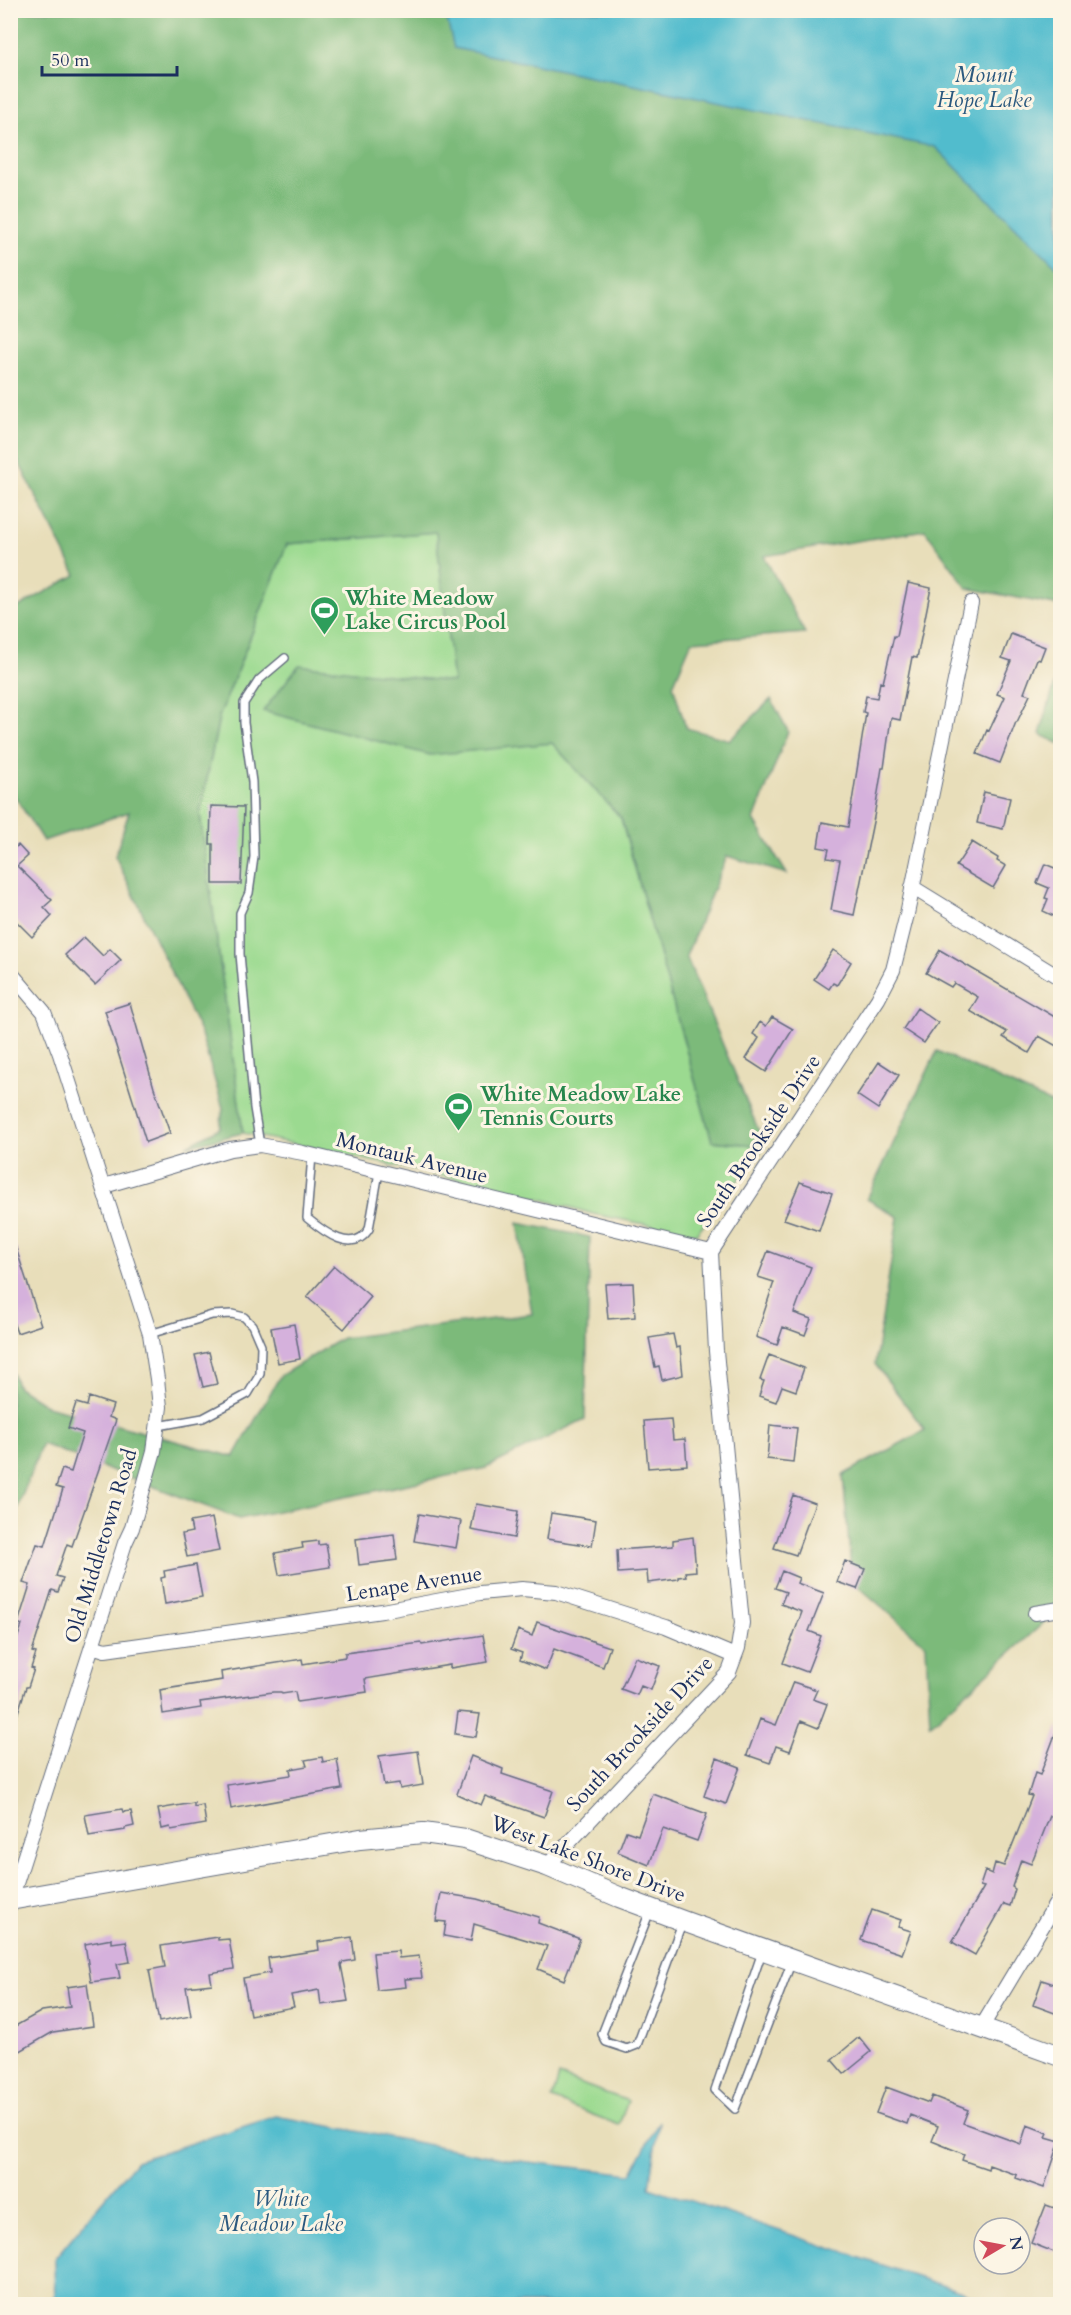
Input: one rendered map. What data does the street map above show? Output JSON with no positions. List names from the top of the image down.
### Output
{
  "streets": {
    "street": [
      "South Brookside Drive",
      "Montauk Avenue",
      "Old Middletown Road",
      "Lenape Avenue",
      "West Lake Shore Drive"
    ]
  },
  "crossings": [
    ["South Brookside Drive", "Montauk Avenue"],
    ["South Brookside Drive", "Lenape Avenue"],
    ["South Brookside Drive", "West Lake Shore Drive"],
    ["Montauk Avenue", "Old Middletown Road"],
    ["Old Middletown Road", "Lenape Avenue"],
    ["Old Middletown Road", "West Lake Shore Drive"]
  ],
  "water": ["Mount Hope Lake", "White Meadow Lake"],
  "places": {
    "sports": ["White Meadow Lake Circus Pool", "White Meadow Lake Tennis Courts"]
  },
  "scale_bar": "50 m",
  "north": "right"
}
